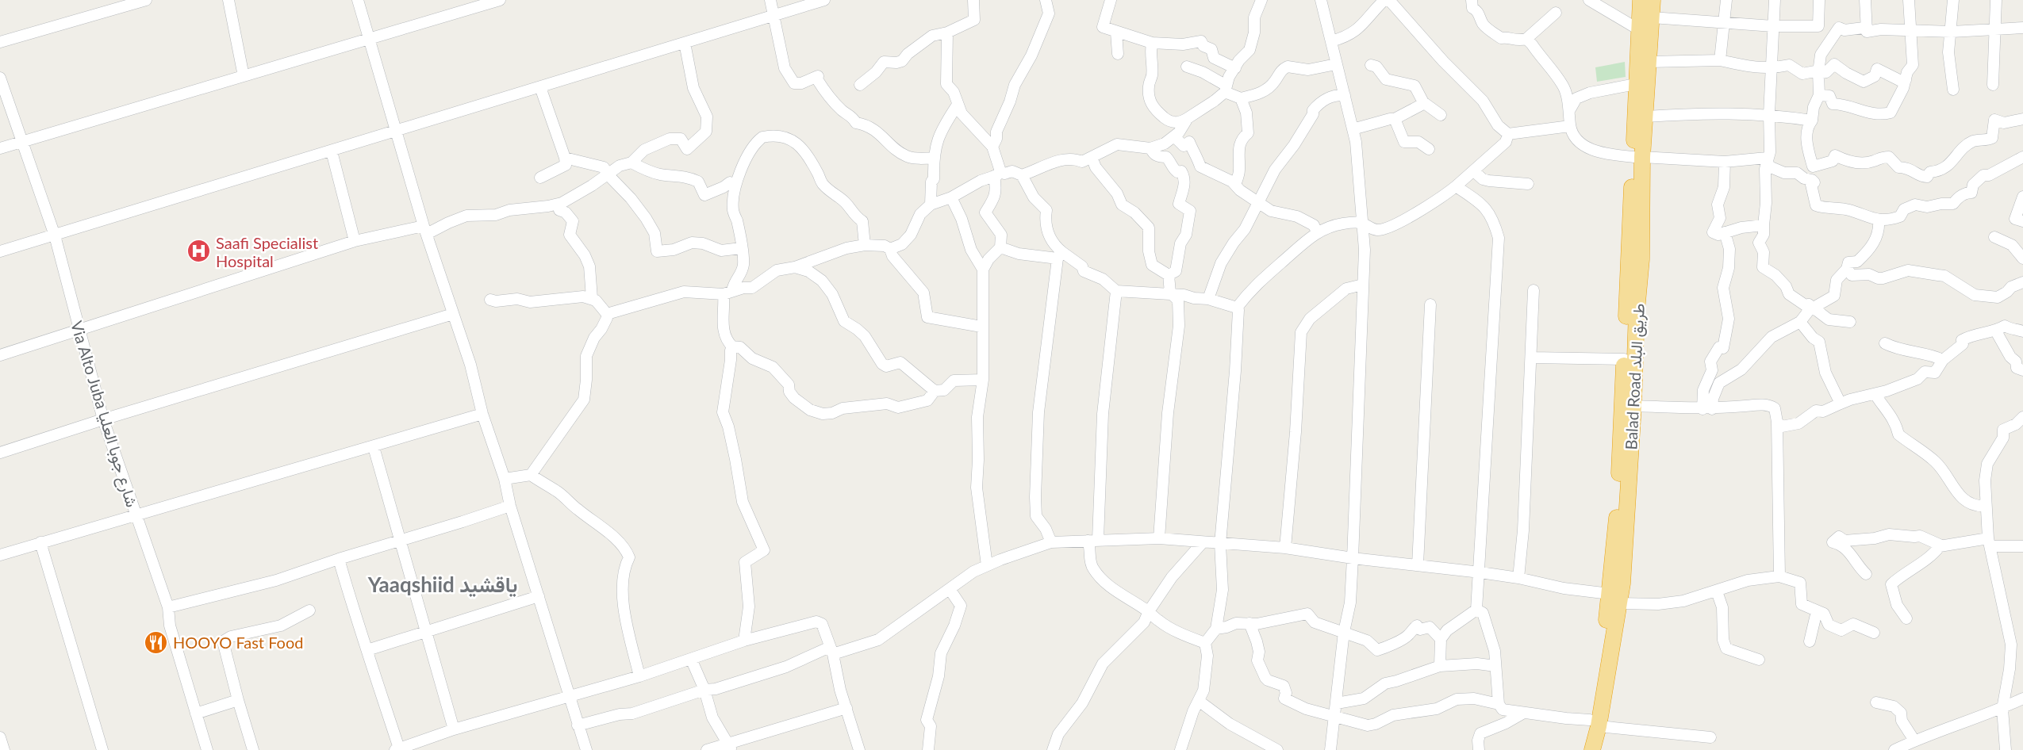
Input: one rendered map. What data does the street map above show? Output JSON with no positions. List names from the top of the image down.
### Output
{
  "streets": {
    "highway": ["Balad Road طريق البلد"],
    "street": ["Via Alto Juba شارع جوبا العليا"]
  },
  "districts": ["Yaaqshiid ياقشيد"],
  "places": {
    "hospital": ["Saafi Specialist Hospital"],
    "restaurant": ["HOOYO Fast Food"]
  }
}
